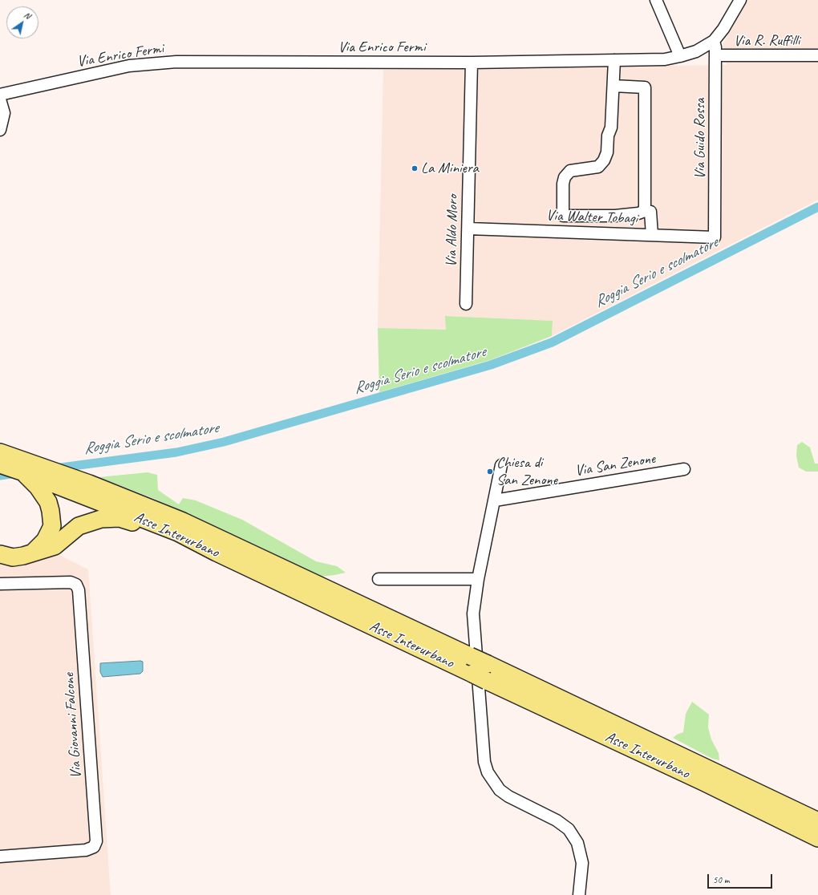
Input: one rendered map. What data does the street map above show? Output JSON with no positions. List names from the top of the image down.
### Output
{
  "streets": {
    "highway": ["Asse Interurbano"],
    "street": [
      "Via R. Ruffilli",
      "Via Enrico Fermi",
      "Via Guido Rossa",
      "Via Walter Tobagi",
      "Via Aldo Moro",
      "Via San Zenone",
      "Via Giovanni Falcone"
    ]
  },
  "crossings": [
    ["Via R. Ruffilli", "Via Guido Rossa"],
    ["Via Enrico Fermi", "Via Guido Rossa"],
    ["Via Enrico Fermi", "Via Aldo Moro"],
    ["Via Guido Rossa", "Via Walter Tobagi"],
    ["Via Walter Tobagi", "Via Aldo Moro"]
  ],
  "water": ["Roggia Serio e scolmatore"],
  "places": ["La Miniera", "Chiesa di San Zenone"],
  "scale_bar": "50 m",
  "north": "top right"
}
